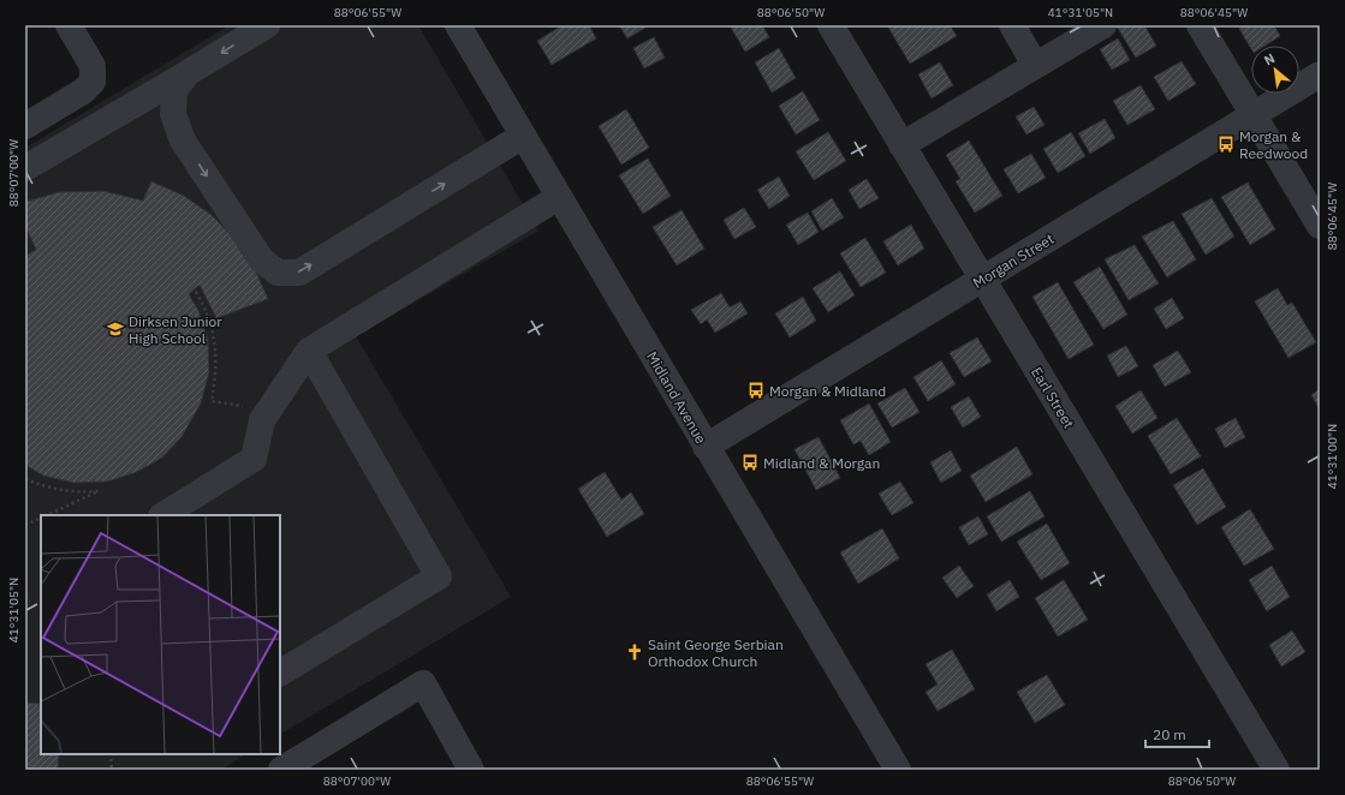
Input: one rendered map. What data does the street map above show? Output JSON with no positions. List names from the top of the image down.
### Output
{
  "streets": {
    "street": ["Morgan Street", "Midland Avenue", "Earl Street"]
  },
  "crossings": [
    ["Morgan Street", "Midland Avenue"],
    ["Morgan Street", "Earl Street"]
  ],
  "places": {
    "bus stop": ["Morgan & Reedwood", "Morgan & Midland", "Midland & Morgan"],
    "school or university": ["Dirksen Junior High School"],
    "church": ["Saint George Serbian Orthodox Church"]
  },
  "scale_bar": "20 m",
  "north": "top left",
  "coordinates": [
    "88°06'55\"W",
    "88°06'50\"W",
    "41°31'05\"N",
    "88°06'45\"W",
    "88°07'00\"W",
    "41°31'00\"N"
  ]
}
